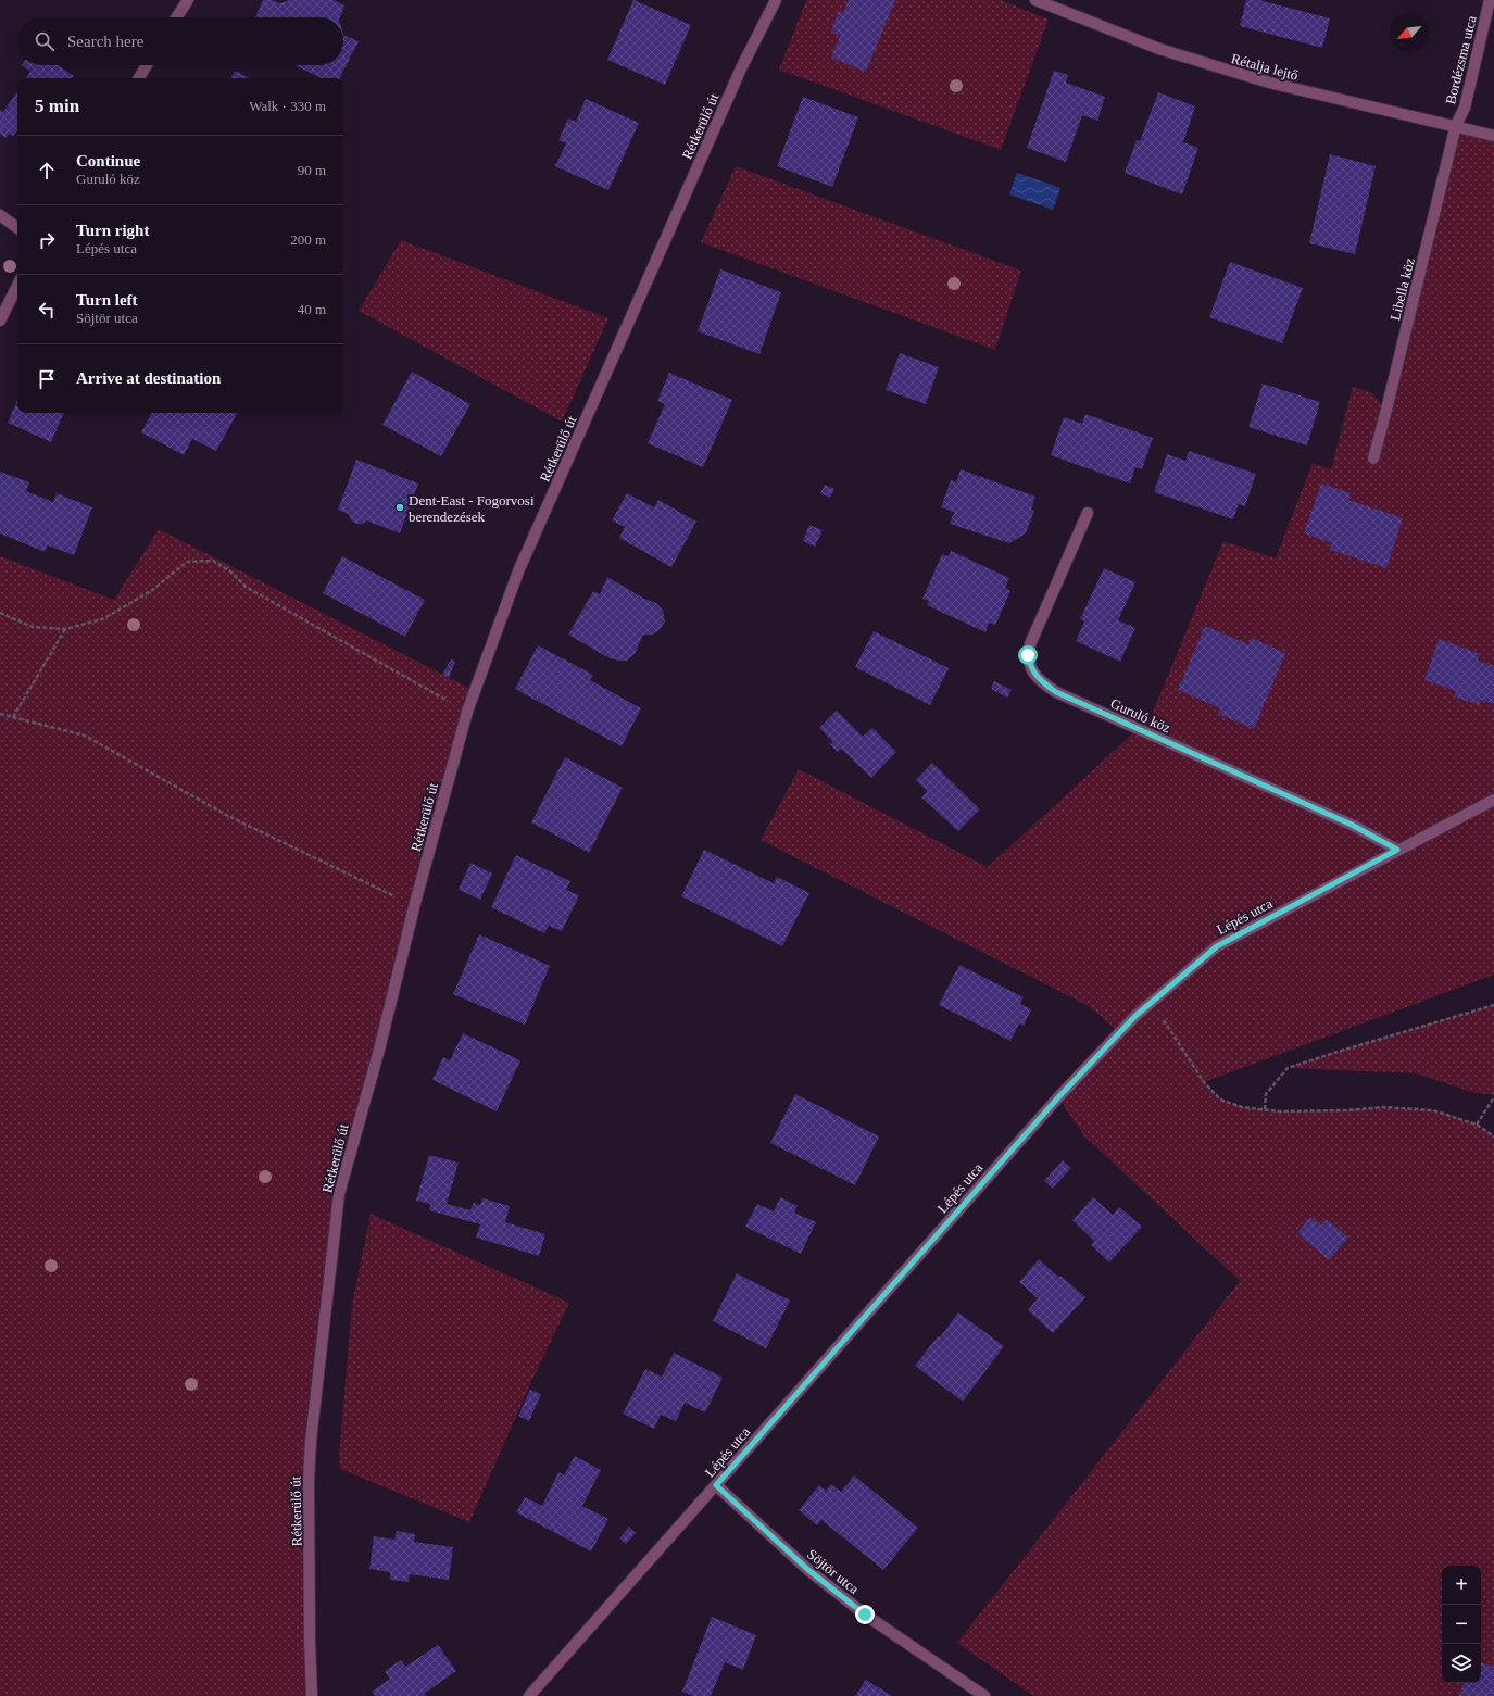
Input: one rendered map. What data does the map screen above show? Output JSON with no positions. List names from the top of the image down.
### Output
{
  "streets": {
    "street": [
      "Bordézsma utca",
      "Rétalja lejtő",
      "Rétkerülő út",
      "Libella köz",
      "Guruló köz",
      "Lépés utca",
      "Söjtör utca"
    ]
  },
  "crossings": [
    ["Bordézsma utca", "Rétalja lejtő"],
    ["Bordézsma utca", "Libella köz"],
    ["Rétalja lejtő", "Libella köz"],
    ["Guruló köz", "Lépés utca"],
    ["Lépés utca", "Söjtör utca"]
  ],
  "places": ["Dent-East - Fogorvosi berendezések"],
  "north": "bottom left",
  "page": {
    "search": "Search here",
    "heading": ["5 min", "Walk · 330 m"],
    "list": [
      ["Continue", "Guruló köz", "90 m"],
      ["Turn right", "Lépés utca", "200 m"],
      ["Turn left", "Söjtör utca", "40 m"],
      "Arrive at destination"
    ],
    "map_buttons": ["+", "−"]
  }
}
